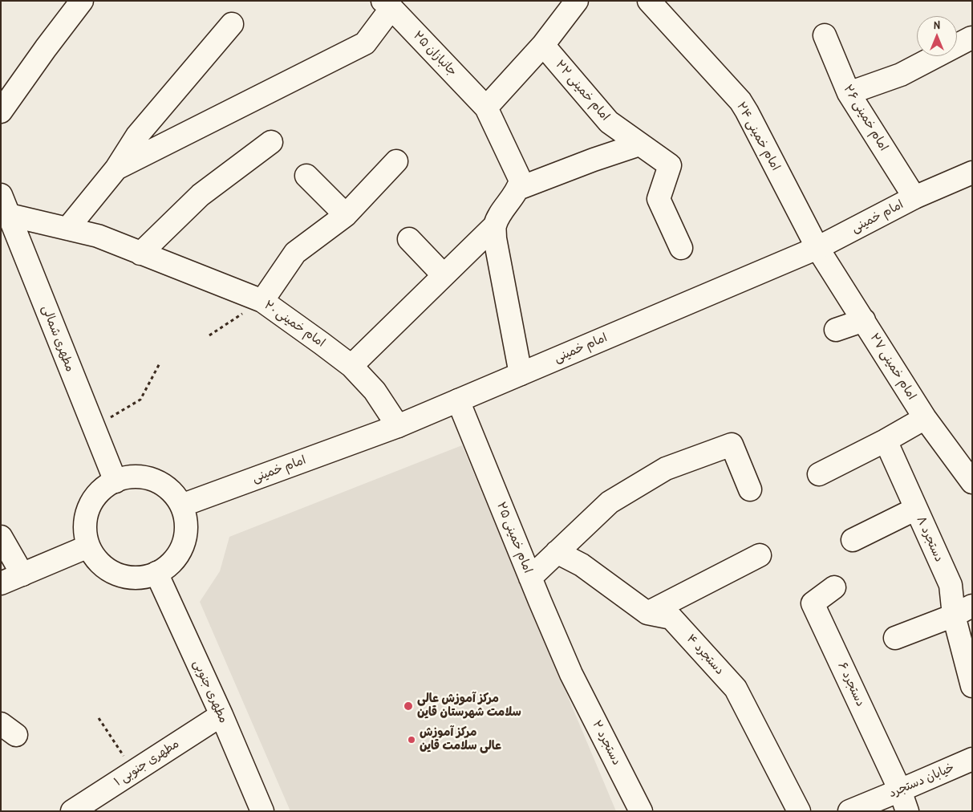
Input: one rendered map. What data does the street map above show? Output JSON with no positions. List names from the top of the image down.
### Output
{
  "streets": {
    "main road": [
      "جانبازان ۲۵",
      "امام خمینی ۲۲",
      "امام خمینی ۲۶",
      "امام خمینی ۲۴",
      "امام خمینی",
      "امام خمینی ۲۰",
      "مطهری شمالی",
      "امام خمینی ۲۷",
      "امام خمینی ۲۵",
      "دستجرد ۸",
      "دستجرد ۴",
      "دستجرد ۶",
      "مطهری جنوبی",
      "دستجرد ۲",
      "مطهری جنوبی ۱",
      "خیابان دستجرد"
    ]
  },
  "crossings": [
    ["امام خمینی ۲۶", "امام خمینی"],
    ["امام خمینی ۲۴", "امام خمینی"],
    ["امام خمینی ۲۴", "امام خمینی ۲۷"],
    ["امام خمینی", "امام خمینی ۲۰"],
    ["امام خمینی", "مطهری شمالی"],
    ["امام خمینی", "امام خمینی ۲۷"],
    ["امام خمینی", "امام خمینی ۲۵"],
    ["امام خمینی", "مطهری جنوبی"],
    ["امام خمینی ۲۰", "مطهری شمالی"],
    ["مطهری شمالی", "مطهری جنوبی"],
    ["امام خمینی ۲۵", "دستجرد ۲"],
    ["دستجرد ۶", "خیابان دستجرد"],
    ["مطهری جنوبی", "مطهری جنوبی ۱"]
  ],
  "places": ["مرکز آموزش عالی سلامت شهرستان قاین", "مرکز آموزش عالی سلامت قاین"],
  "north": "top"
}
